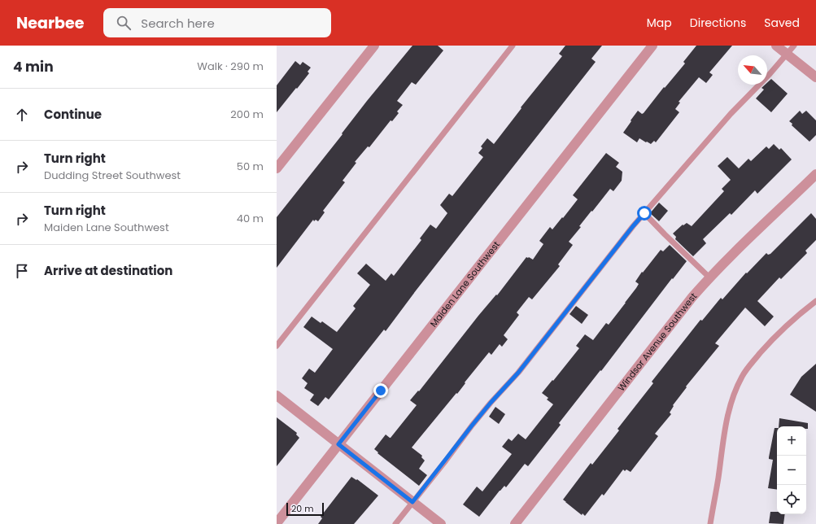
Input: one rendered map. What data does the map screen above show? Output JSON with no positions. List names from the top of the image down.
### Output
{
  "streets": {
    "street": ["Maiden Lane Southwest", "Windsor Avenue Southwest"]
  },
  "scale_bar": "20 m",
  "north": "top left",
  "page": {
    "header": "Nearbee",
    "search": "Search here",
    "nav": ["Map", "Directions", "Saved"],
    "heading": ["4 min", "Walk · 290 m"],
    "list": [
      ["Continue", "200 m"],
      ["Turn right", "Dudding Street Southwest", "50 m"],
      ["Turn right", "Maiden Lane Southwest", "40 m"],
      "Arrive at destination"
    ],
    "map_buttons": ["+", "−"],
    "scale": "20 m"
  }
}
